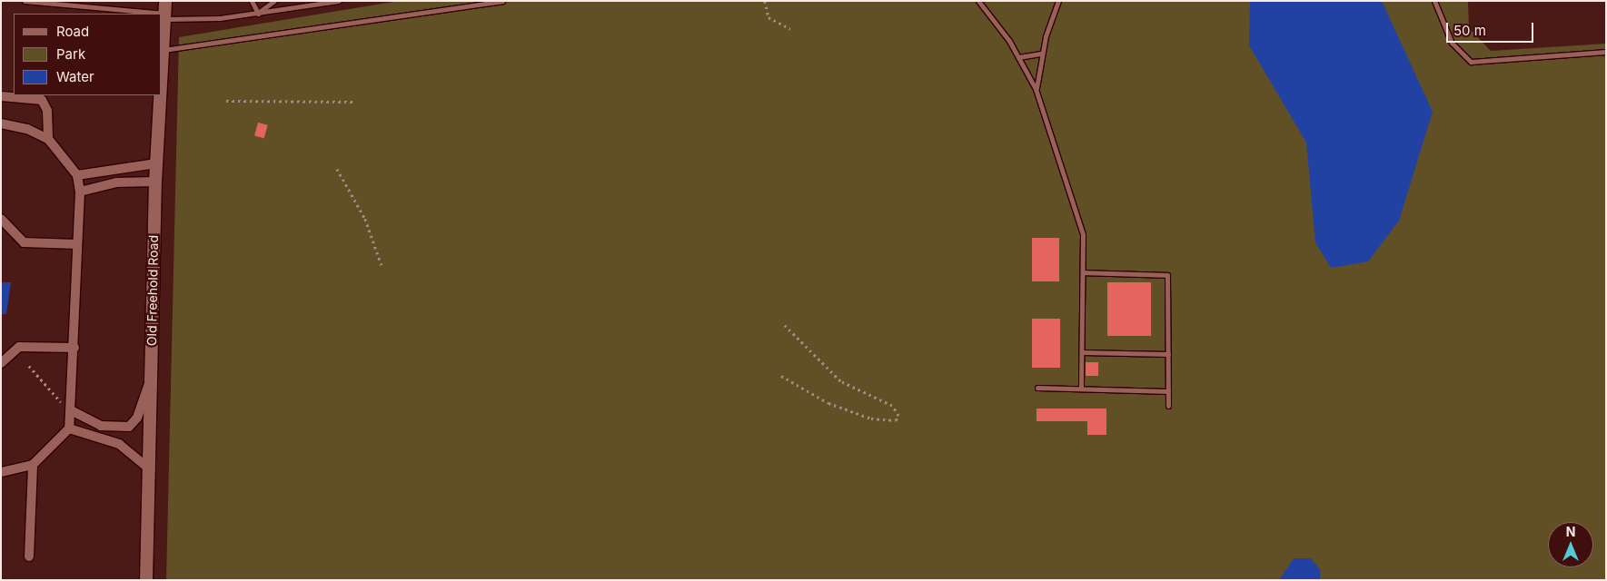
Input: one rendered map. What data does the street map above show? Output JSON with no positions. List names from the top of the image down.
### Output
{
  "streets": {
    "main road": ["Old Freehold Road"]
  },
  "legend": ["Road", "Park", "Water"],
  "scale_bar": "50 m",
  "north": "top"
}
